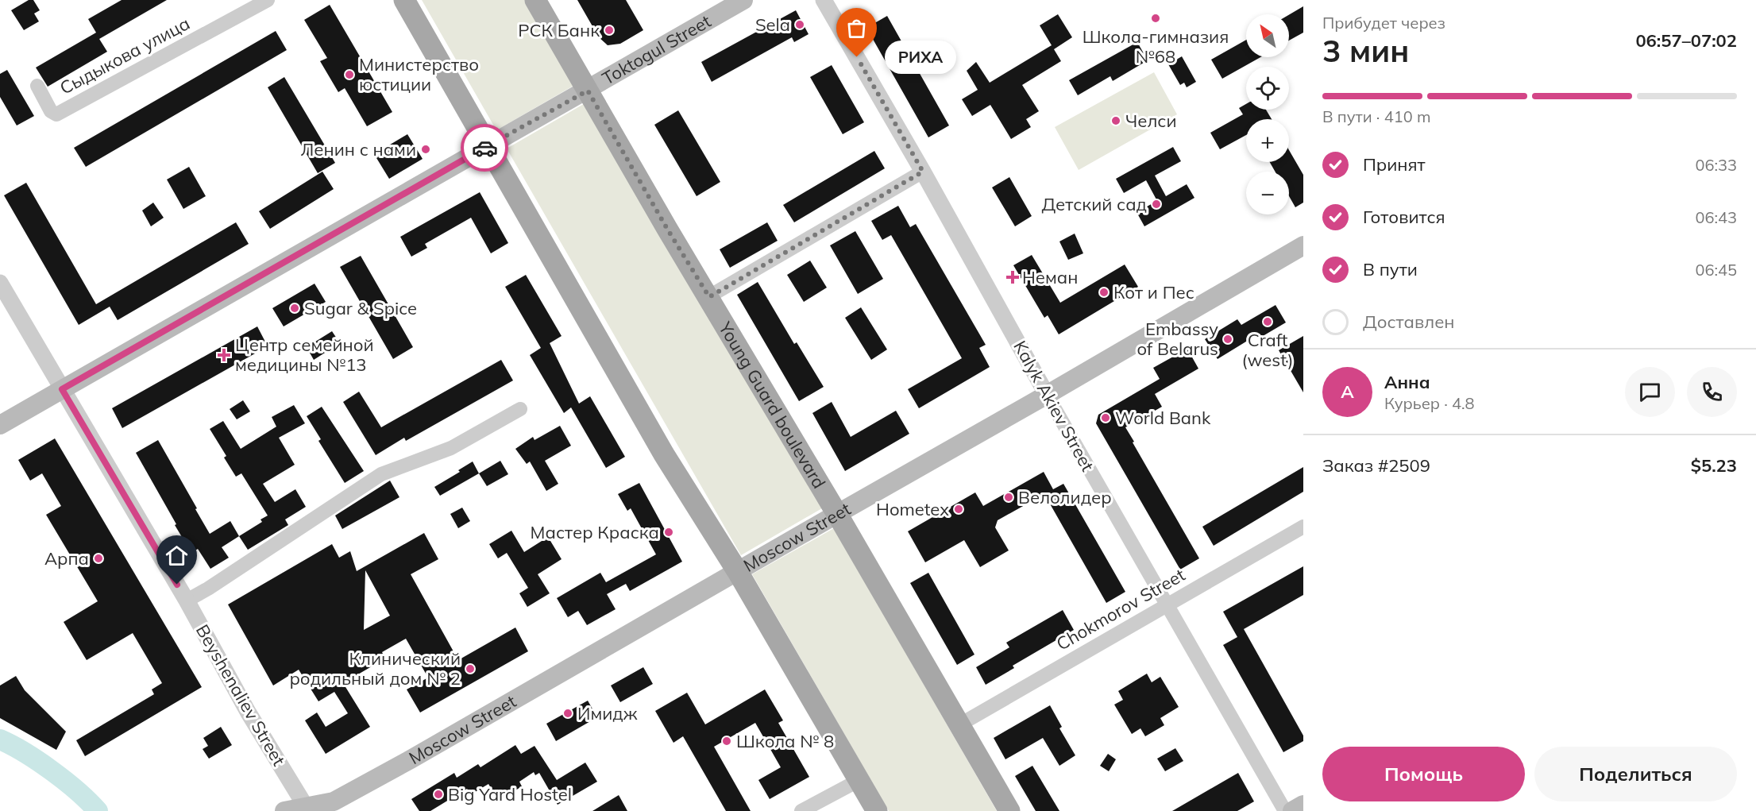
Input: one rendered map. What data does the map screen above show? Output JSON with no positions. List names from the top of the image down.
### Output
{
  "streets": {
    "main road": ["Toktogul Street", "Young Guard boulevard", "Moscow Street"],
    "street": [
      "Сыдыкова улица",
      "Kalyk Akiev Street",
      "Chokmorov Street",
      "Beyshenaliev Street"
    ]
  },
  "crossings": [
    ["Toktogul Street", "Young Guard boulevard"],
    ["Toktogul Street", "Beyshenaliev Street"],
    ["Young Guard boulevard", "Moscow Street"],
    ["Young Guard boulevard", "Chokmorov Street"],
    ["Kalyk Akiev Street", "Moscow Street"],
    ["Kalyk Akiev Street", "Chokmorov Street"],
    ["Moscow Street", "Beyshenaliev Street"]
  ],
  "places": {
    "other": [
      "Школа-гимназия №68",
      "Sela",
      "РСК Банк",
      "РИХА",
      "Министерство юстиции",
      "Челси",
      "Ленин с нами",
      "Детский сад",
      "Кот и Пес",
      "Sugar & Spice",
      "Craft (west)",
      "Embassy of Belarus",
      "World Bank",
      "Велолидер",
      "Hometex",
      "Мастер Краска",
      "Арпа",
      "Клинический родильный дом № 2",
      "Имидж",
      "Школа № 8",
      "Big Yard Hostel"
    ],
    "health": ["Неман", "Центр семейной медицины №13"]
  },
  "north": "top left",
  "page": {
    "heading": ["3 мин", "Прибудет через", "06:57–07:02"],
    "panel": [
      "Анна",
      "Курьер · 4.8",
      "Заказ #2509",
      "$5.23"
    ],
    "map_buttons": ["+", "−"],
    "bubble": "РИХА",
    "bar": "В пути · 410 m",
    "list": [
      ["Принят", "06:33"],
      ["Готовится", "06:43"],
      ["В пути", "06:45"],
      "Доставлен"
    ],
    "round": "А",
    "buttons": ["Помощь", "Поделиться"]
  }
}
